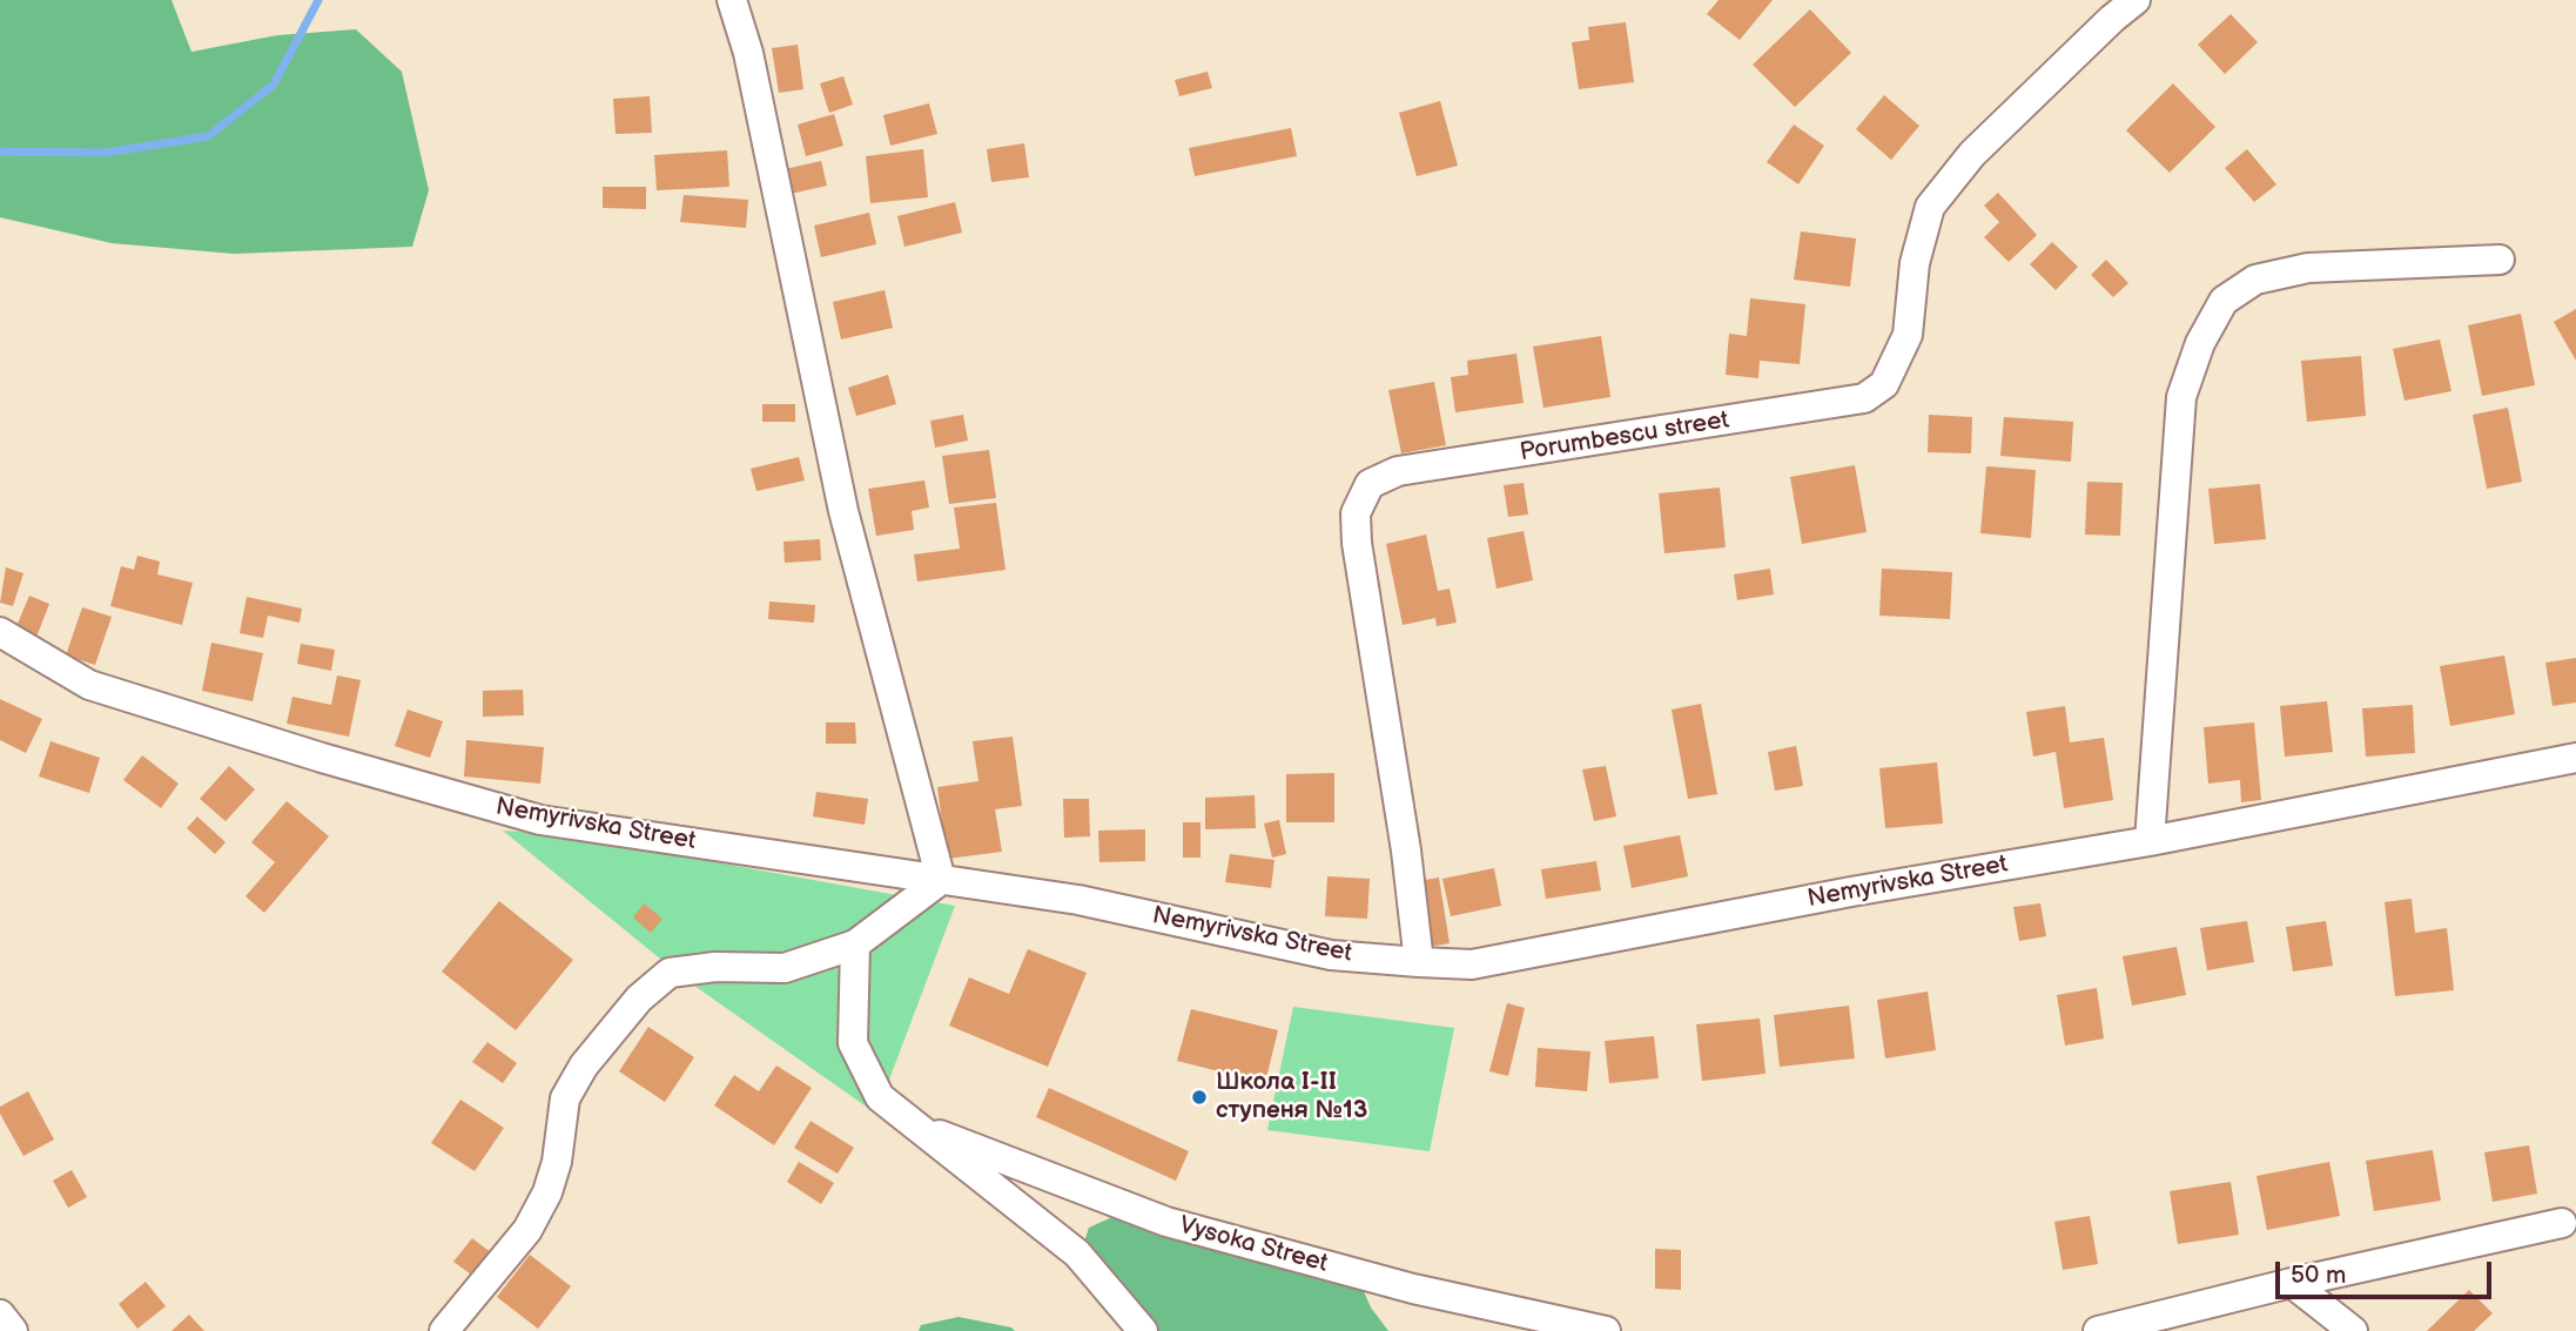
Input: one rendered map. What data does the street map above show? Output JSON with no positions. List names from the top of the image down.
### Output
{
  "streets": {
    "street": ["Porumbescu street", "Nemyrivska Street", "Vysoka Street"]
  },
  "crossings": [
    ["Porumbescu street", "Nemyrivska Street"]
  ],
  "places": ["Школа I-II ступеня №13"],
  "scale_bar": "50 m"
}
